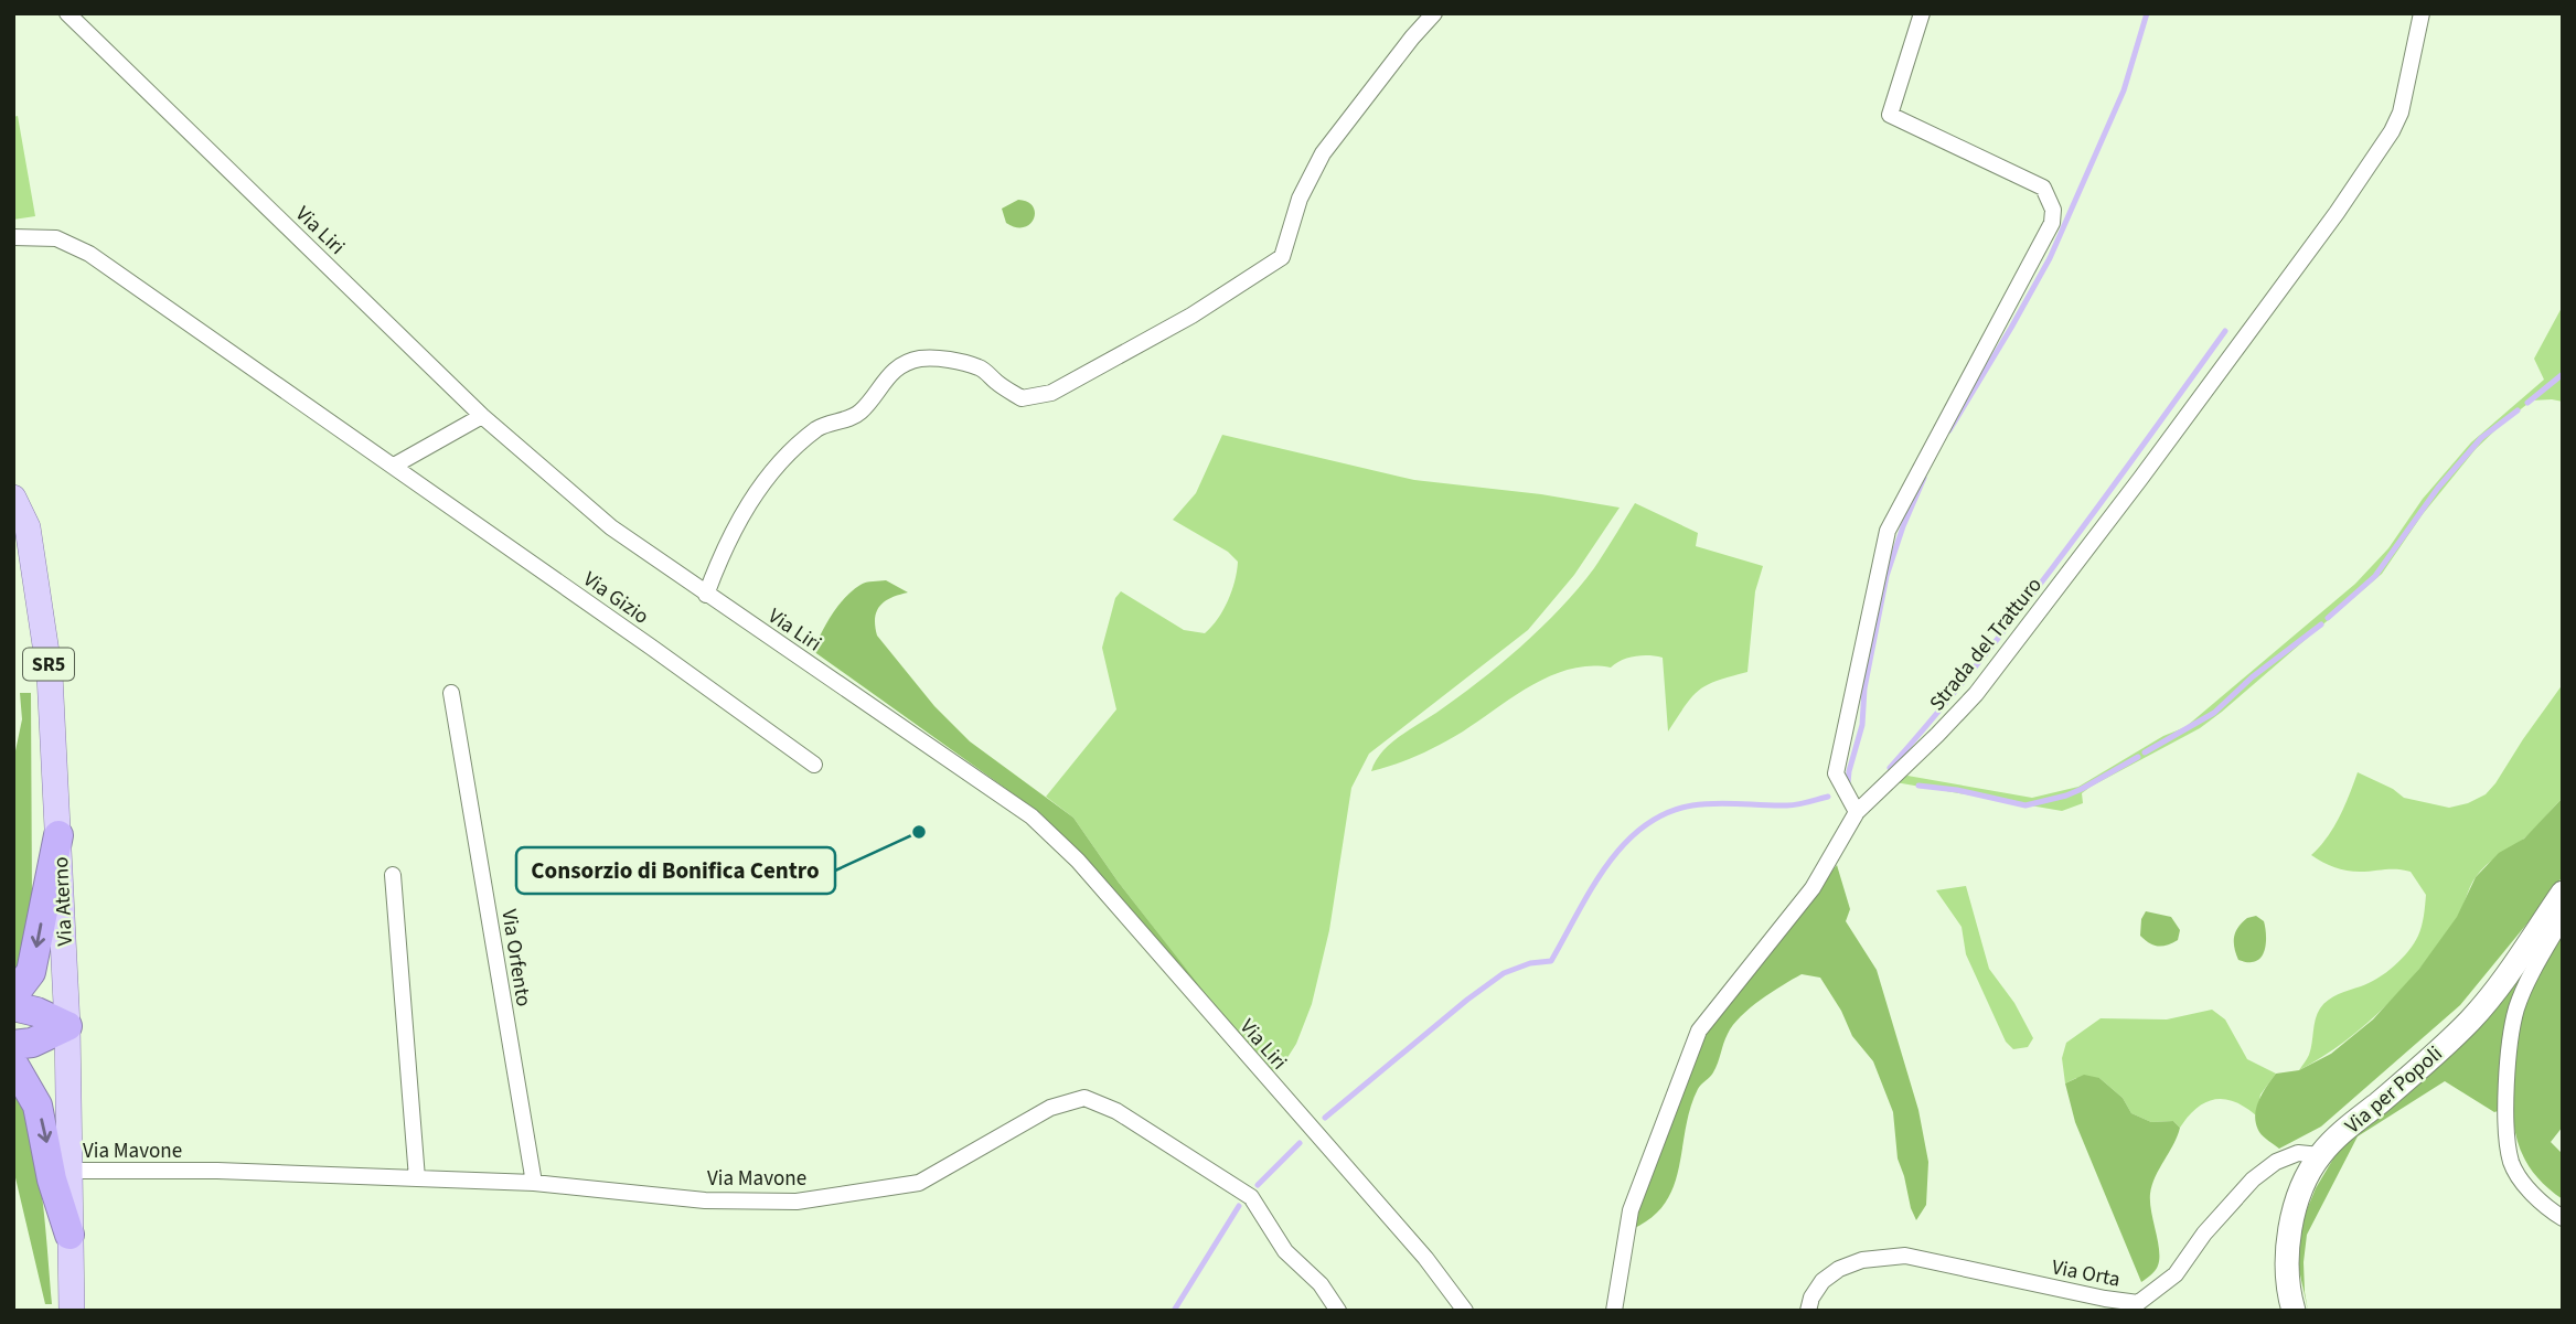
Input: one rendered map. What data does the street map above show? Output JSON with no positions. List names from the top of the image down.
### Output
{
  "streets": {
    "main road": ["SR5", "Via Aterno", "Via per Popoli"],
    "street": [
      "Via Liri",
      "Via Gizio",
      "Strada del Tratturo",
      "Via Orfento",
      "Via Mavone",
      "Via Orta"
    ]
  },
  "crossings": [
    ["Via Aterno", "Via Mavone"],
    ["Via Orfento", "Via Mavone"],
    ["Via per Popoli", "Via Orta"]
  ],
  "places": ["Consorzio di Bonifica Centro"]
}
